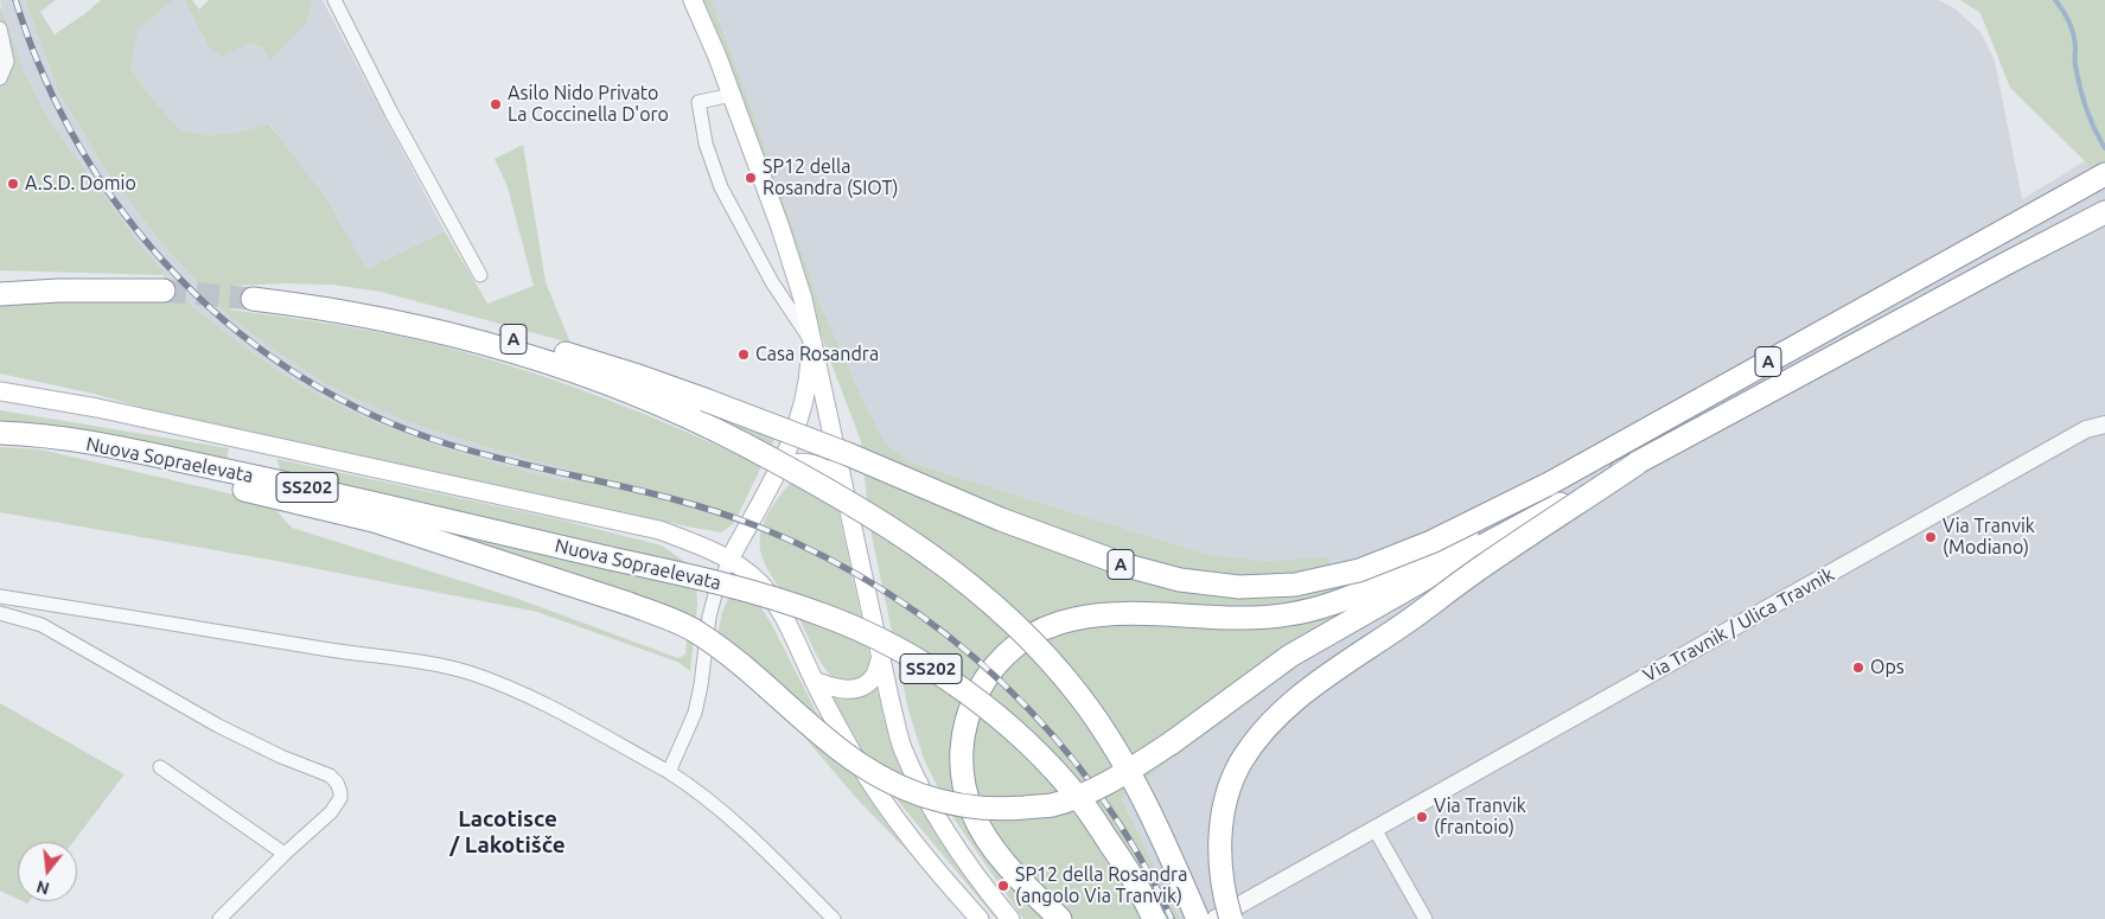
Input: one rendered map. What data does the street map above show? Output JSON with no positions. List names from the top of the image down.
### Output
{
  "streets": {
    "highway": ["A", "Nuova Sopraelevata", "SS202"],
    "street": ["Via Travnik / Ulica Travnik"]
  },
  "crossings": [
    ["A", "Nuova Sopraelevata"]
  ],
  "districts": ["Lacotisce / Lakotišče"],
  "places": [
    "Asilo Nido Privato La Coccinella D'oro",
    "SP12 della Rosandra (SIOT)",
    "A.S.D. Domio",
    "Casa Rosandra",
    "Via Tranvik (Modiano)",
    "Ops",
    "Via Tranvik (frantoio)",
    "SP12 della Rosandra (angolo Via Tranvik)"
  ],
  "north": "bottom"
}
